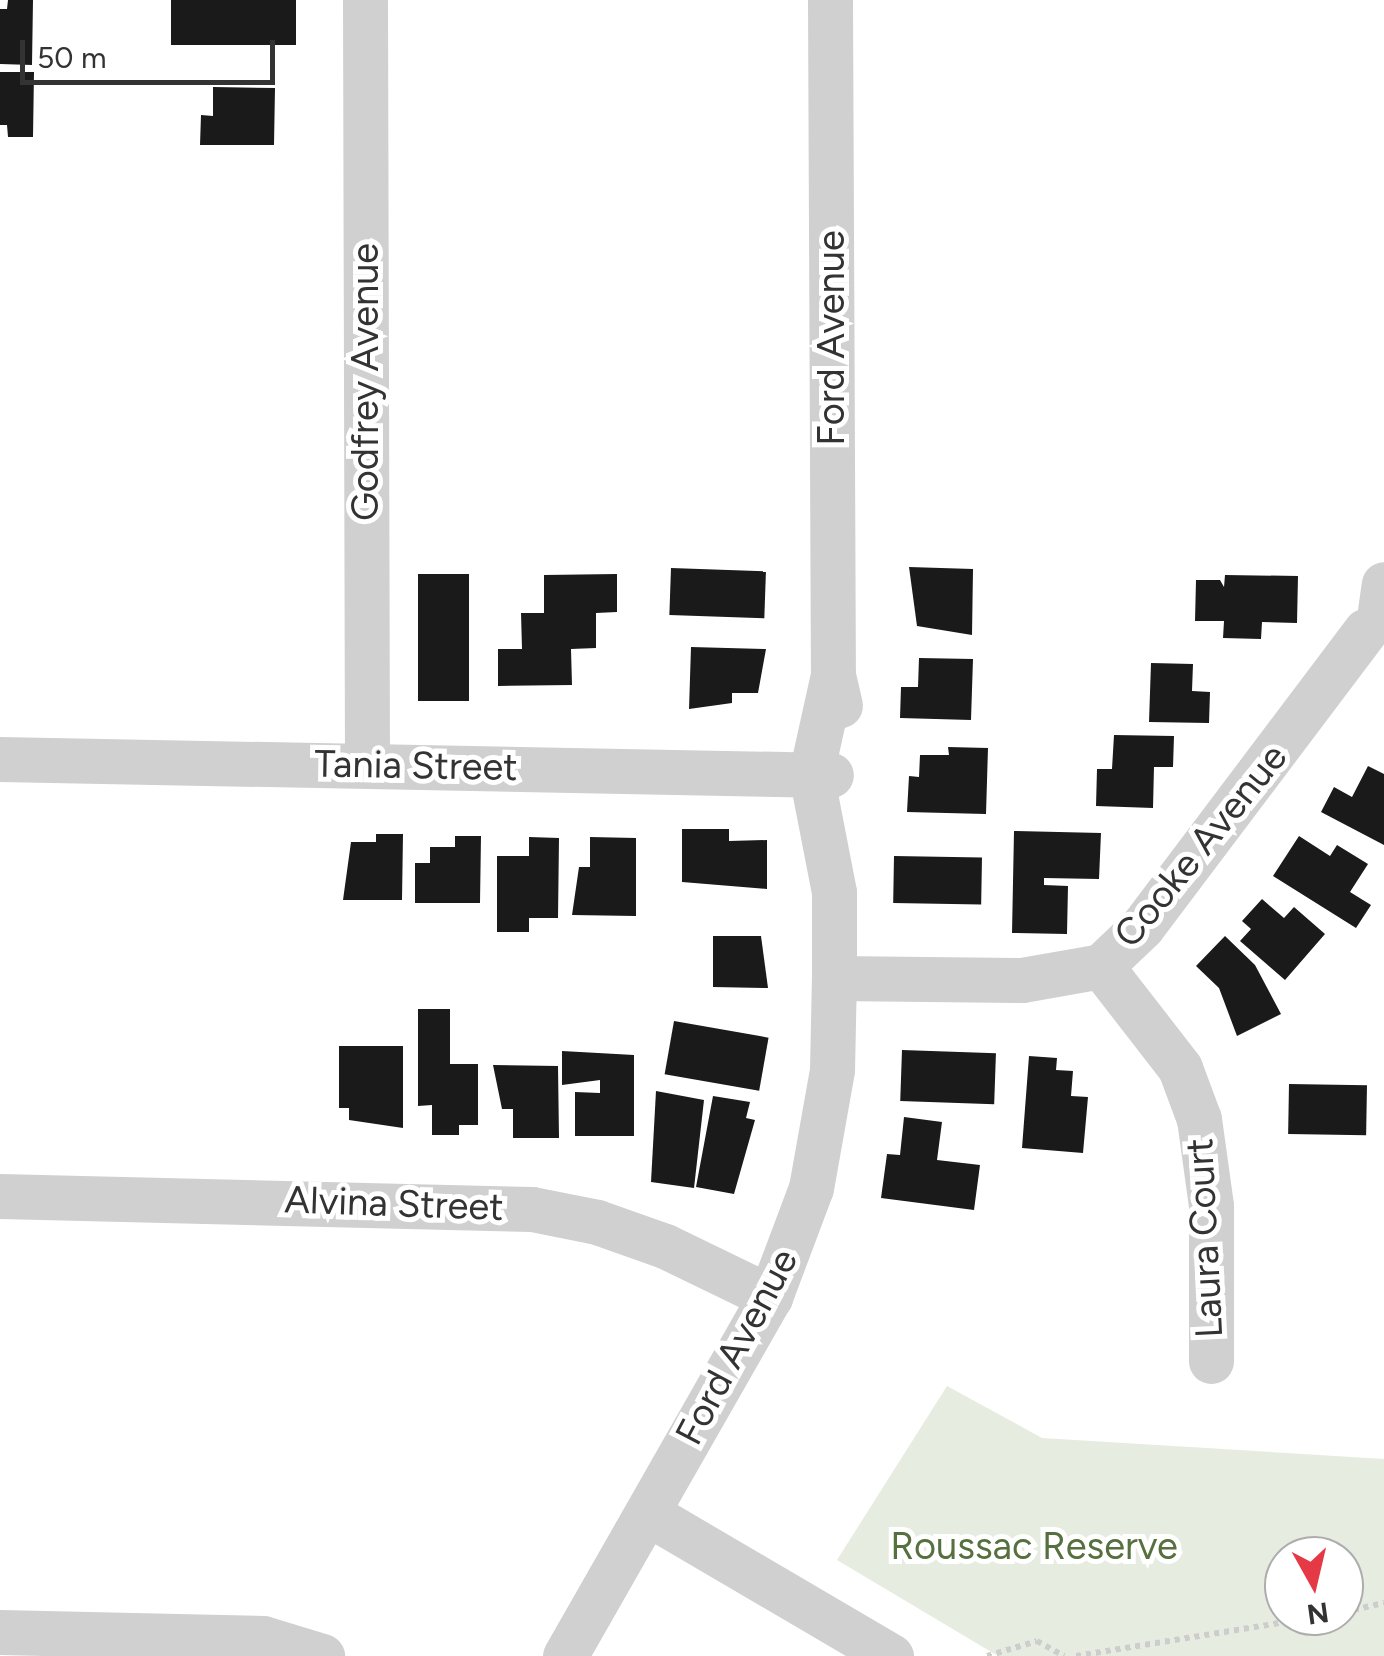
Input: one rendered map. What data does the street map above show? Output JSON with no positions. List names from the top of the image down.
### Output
{
  "streets": {
    "street": [
      "Ford Avenue",
      "Godfrey Avenue",
      "Tania Street",
      "Cooke Avenue",
      "Alvina Street",
      "Laura Court"
    ]
  },
  "crossings": [
    ["Ford Avenue", "Tania Street"],
    ["Ford Avenue", "Cooke Avenue"],
    ["Ford Avenue", "Alvina Street"],
    ["Godfrey Avenue", "Tania Street"],
    ["Cooke Avenue", "Laura Court"]
  ],
  "parks": ["Roussac Reserve"],
  "scale_bar": "50 m",
  "north": "bottom"
}
